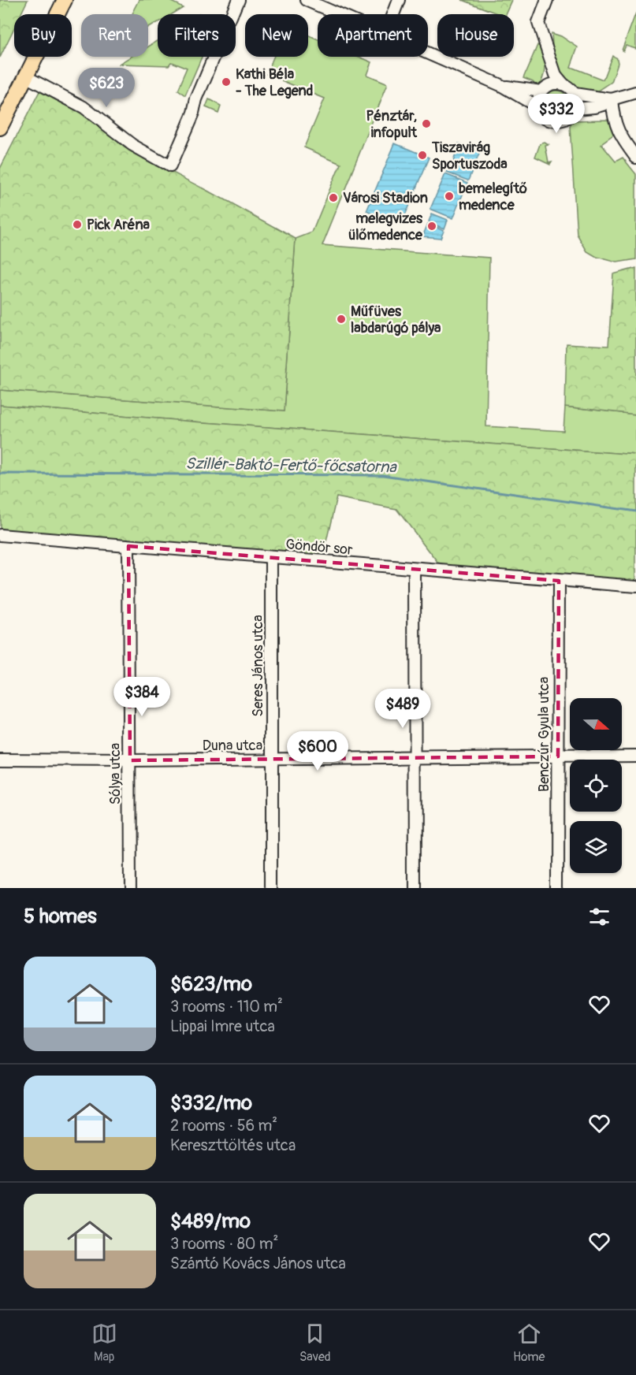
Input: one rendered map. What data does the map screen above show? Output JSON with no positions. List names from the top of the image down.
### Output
{
  "streets": {
    "street": [
      "Göndör sor",
      "Seres János utca",
      "Benczúr Gyula utca",
      "Duna utca",
      "Sólya utca"
    ]
  },
  "crossings": [
    ["Göndör sor", "Seres János utca"],
    ["Göndör sor", "Benczúr Gyula utca"],
    ["Göndör sor", "Sólya utca"],
    ["Seres János utca", "Duna utca"],
    ["Benczúr Gyula utca", "Duna utca"],
    ["Duna utca", "Sólya utca"]
  ],
  "water": ["Szillér-Baktó-Fertő-főcsatorna"],
  "places": [
    "Kathi Béla - The Legend",
    "Pénztár, infopult",
    "Tiszavirág Sportuszoda",
    "bemelegítő medence",
    "Városi Stadion",
    "Pick Aréna",
    "melegvizes ülőmedence",
    "Műfüves labdarúgó pálya"
  ],
  "north": "right",
  "page": {
    "chip": [
      "Buy",
      "Rent",
      "Filters",
      "New",
      "Apartment",
      "House"
    ],
    "price": [
      "$623",
      "$332",
      "$384",
      "$489",
      "$600"
    ],
    "heading": "5 homes",
    "list": [
      {
        "name": "$623/mo",
        "note": "3 rooms · 110 m² · Lippai Imre utca"
      },
      {
        "name": "$332/mo",
        "note": "2 rooms · 56 m² · Kereszttöltés utca"
      },
      {
        "name": "$489/mo",
        "note": "3 rooms · 80 m² · Szántó Kovács János utca"
      }
    ],
    "tabs": ["Map", "Saved", "Home"]
  }
}
